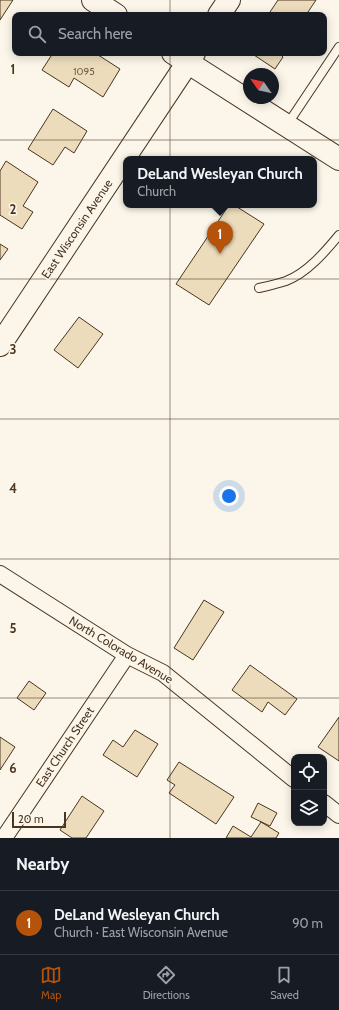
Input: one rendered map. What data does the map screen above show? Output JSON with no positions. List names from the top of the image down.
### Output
{
  "streets": {
    "street": ["East Wisconsin Avenue", "North Colorado Avenue", "East Church Street"]
  },
  "crossings": [
    ["North Colorado Avenue", "East Church Street"]
  ],
  "house_numbers": ["1095"],
  "scale_bar": "20 m",
  "north": "top left",
  "page": {
    "search": "Search here",
    "popup": ["DeLand Wesleyan Church", "Church"],
    "pins": "1",
    "scale": "20 m",
    "heading": "Nearby",
    "list": [
      {
        "mark": "1",
        "name": "DeLand Wesleyan Church",
        "note": "Church · East Wisconsin Avenue",
        "value": "90 m"
      }
    ],
    "nav": ["Map", "Directions", "Saved"]
  },
  "grid": {
    "rows": [
      "1",
      "2",
      "3",
      "4",
      "5",
      "6"
    ]
  }
}
